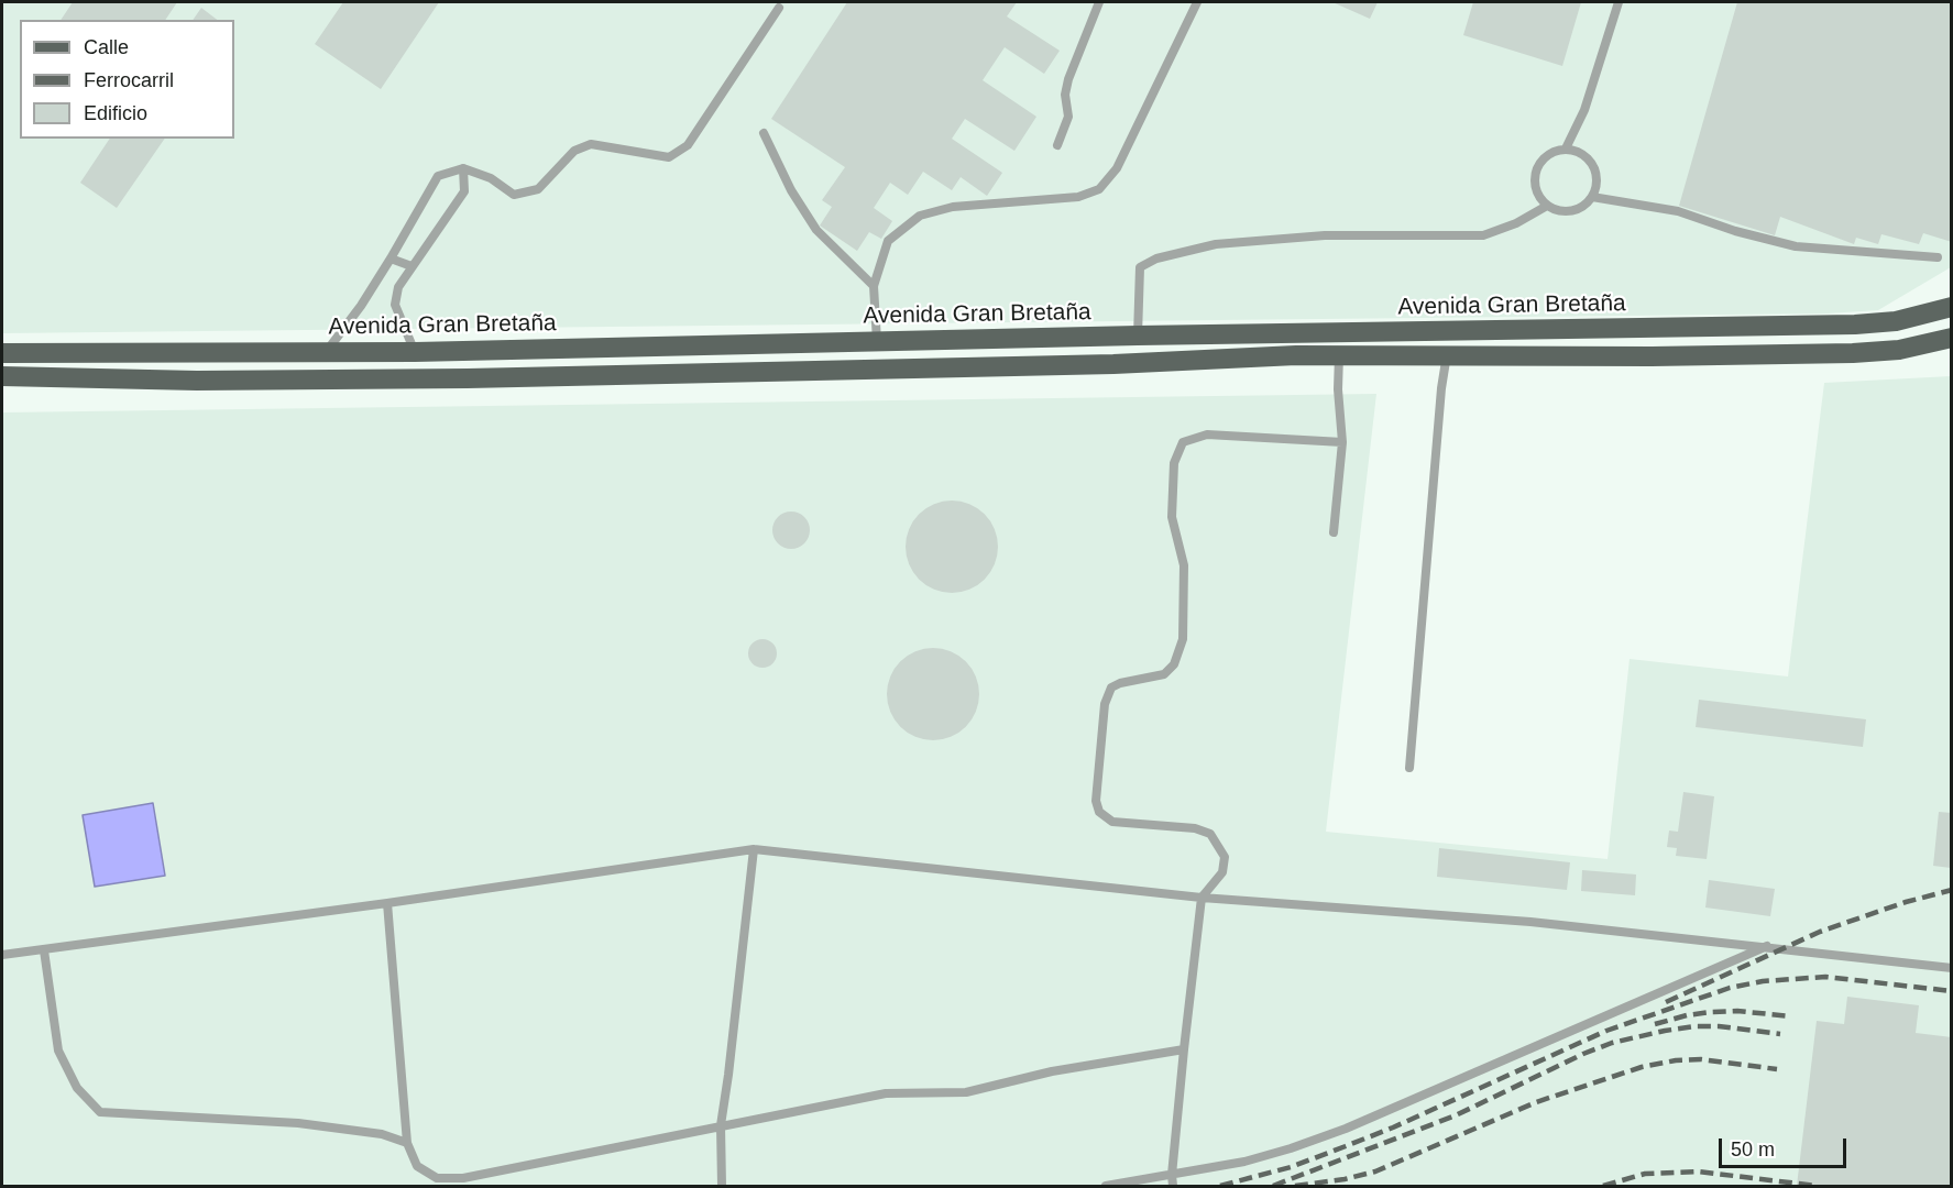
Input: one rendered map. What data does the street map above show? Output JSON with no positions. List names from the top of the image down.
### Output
{
  "streets": {
    "main road": ["Avenida Gran Bretaña"]
  },
  "legend": ["Calle", "Ferrocarril", "Edificio"],
  "scale_bar": "50 m"
}
